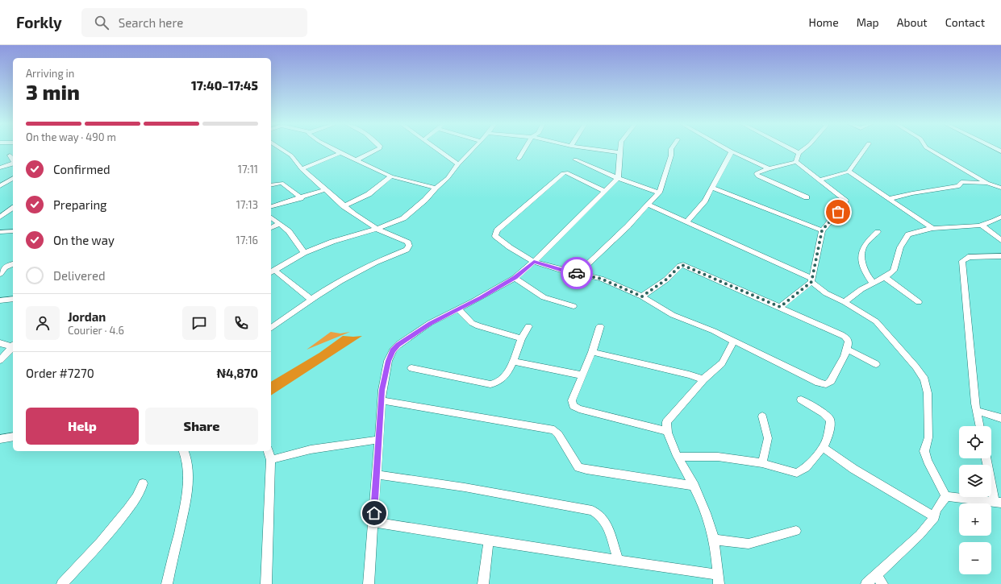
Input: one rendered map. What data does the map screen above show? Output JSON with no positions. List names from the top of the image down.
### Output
{
  "page": {
    "header": "Forkly",
    "search": "Search here",
    "nav": [
      "Home",
      "Map",
      "About",
      "Contact"
    ],
    "heading": ["3 min", "Arriving in", "17:40–17:45"],
    "panel": [
      "Jordan",
      "Courier · 4.6",
      "Order #7270",
      "₦4,870"
    ],
    "bar": "On the way · 490 m",
    "list": [
      ["Confirmed", "17:11"],
      ["Preparing", "17:13"],
      ["On the way", "17:16"],
      "Delivered"
    ],
    "buttons": ["Help", "Share"],
    "map_buttons": ["+", "−"]
  }
}
